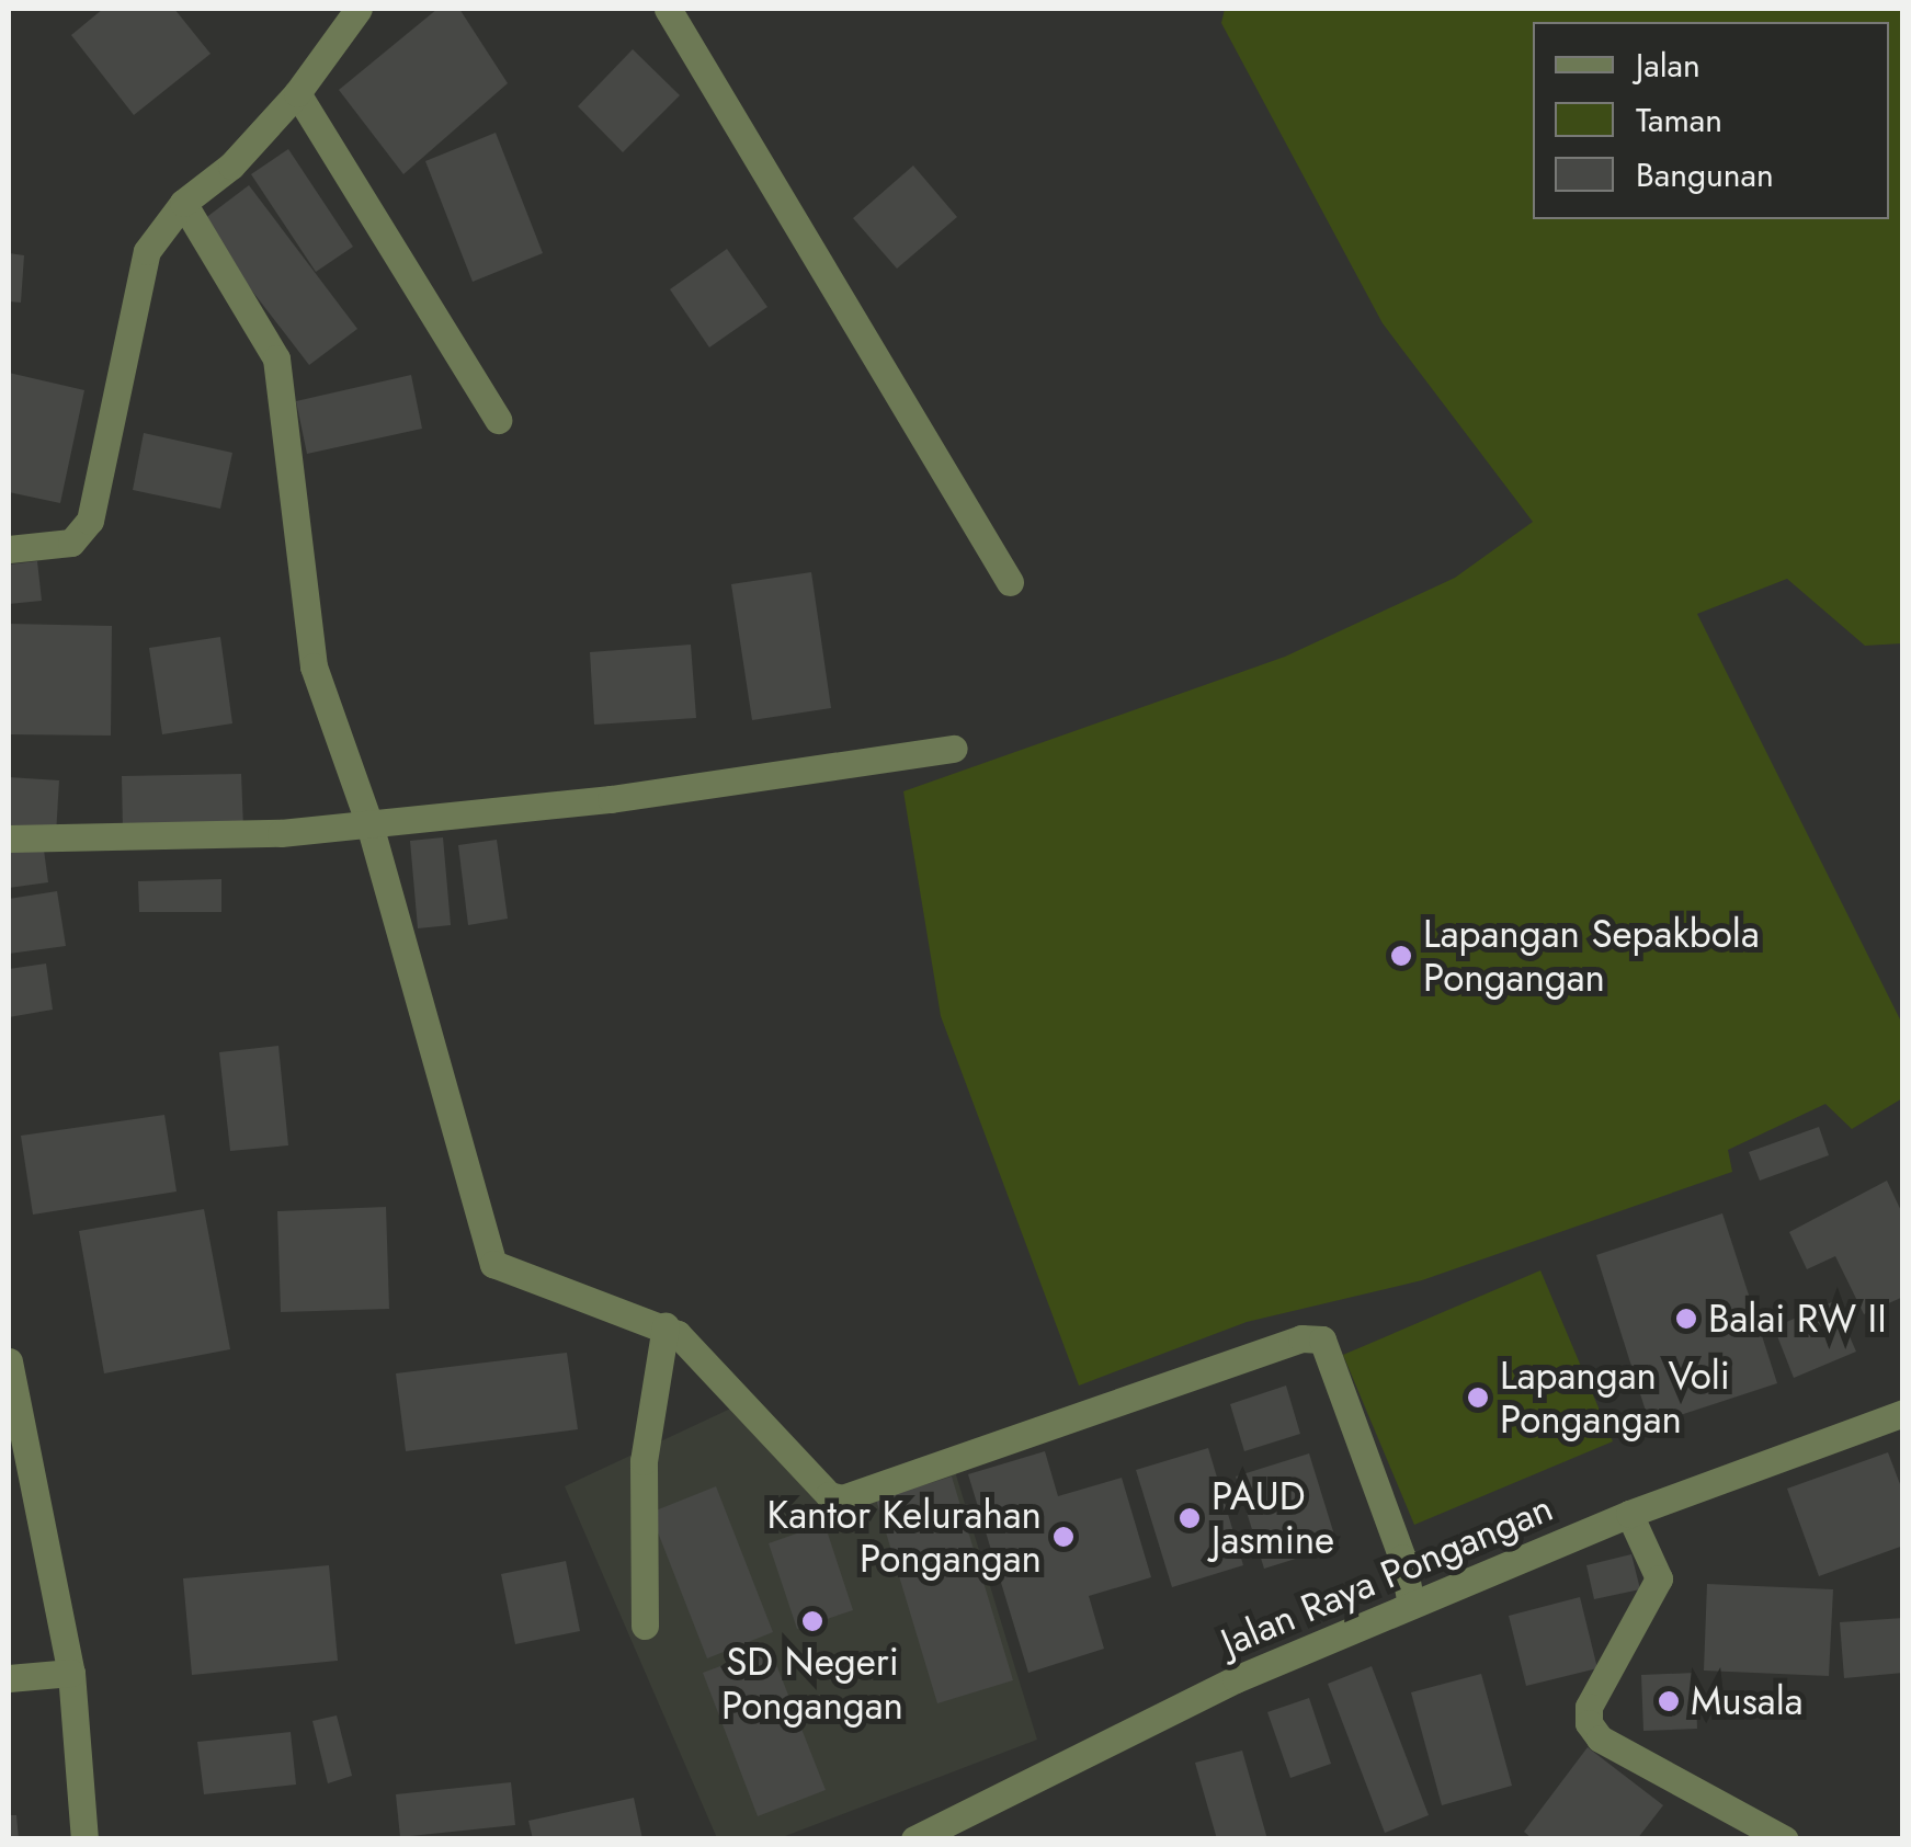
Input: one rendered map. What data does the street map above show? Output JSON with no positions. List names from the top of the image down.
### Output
{
  "streets": {
    "street": ["Jalan Raya Pongangan"]
  },
  "places": [
    "Lapangan Sepakbola Pongangan",
    "Balai RW II",
    "Lapangan Voli Pongangan",
    "PAUD Jasmine",
    "Kantor Kelurahan Pongangan",
    "SD Negeri Pongangan",
    "Musala"
  ],
  "legend": ["Jalan", "Taman", "Bangunan"]
}
